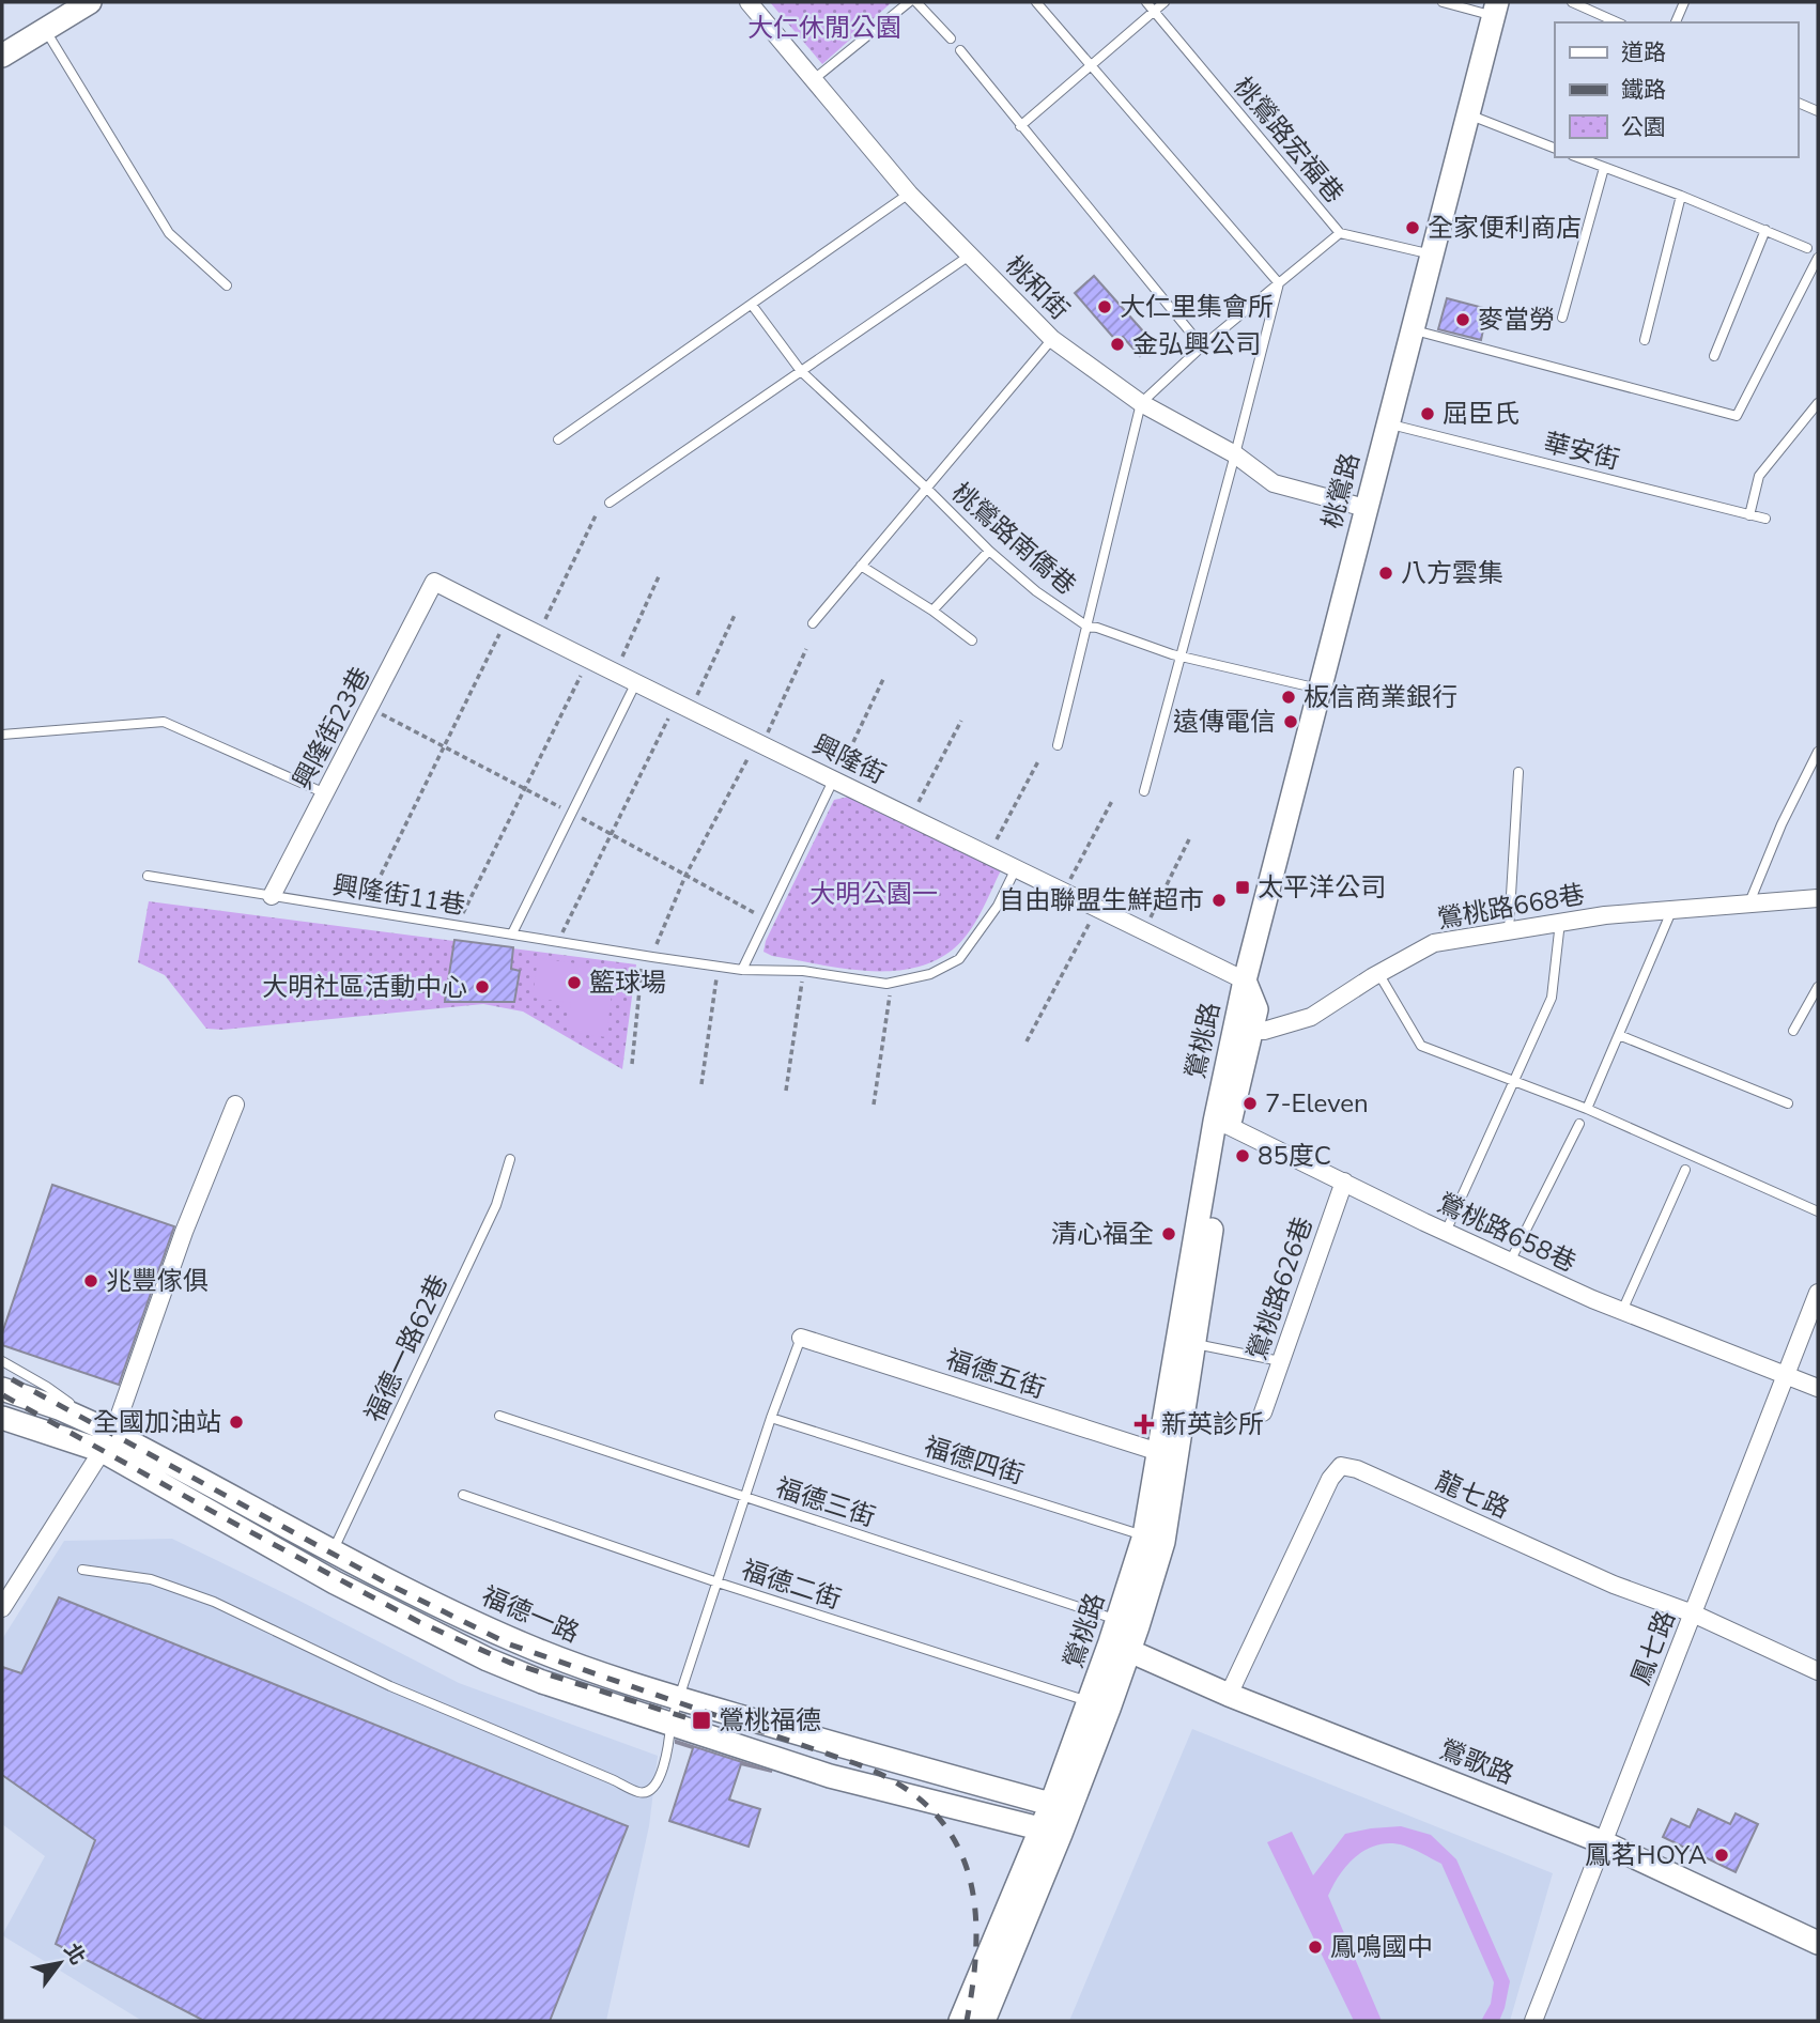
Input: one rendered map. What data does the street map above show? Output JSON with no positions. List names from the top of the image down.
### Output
{
  "streets": {
    "main road": [
      "桃鶯路",
      "鶯桃路",
      "福德一路",
      "鶯歌路"
    ],
    "street": [
      "桃和街",
      "興隆街23巷",
      "興隆街",
      "鶯桃路668巷",
      "鶯桃路658巷",
      "鶯桃路626巷",
      "福德五街",
      "龍七路",
      "鳳七路"
    ],
    "lane": [
      "桃鶯路宏福巷",
      "華安街",
      "桃鶯路南僑巷",
      "興隆街11巷",
      "福德一路62巷",
      "福德四街",
      "福德三街",
      "福德二街"
    ]
  },
  "crossings": [
    ["桃鶯路宏福巷", "桃鶯路"],
    ["桃和街", "桃鶯路"],
    ["華安街", "桃鶯路"],
    ["桃鶯路", "桃鶯路南僑巷"],
    ["桃鶯路", "興隆街"],
    ["桃鶯路", "鶯桃路"],
    ["興隆街23巷", "興隆街"],
    ["興隆街23巷", "興隆街11巷"],
    ["興隆街", "興隆街11巷"],
    ["興隆街", "鶯桃路"],
    ["鶯桃路668巷", "鶯桃路"],
    ["鶯桃路", "鶯桃路658巷"],
    ["鶯桃路", "福德五街"],
    ["鶯桃路", "福德四街"],
    ["鶯桃路", "福德三街"],
    ["鶯桃路", "福德二街"],
    ["鶯桃路", "福德一路"],
    ["鶯桃路", "鶯歌路"],
    ["鶯桃路658巷", "鶯桃路626巷"],
    ["鶯桃路658巷", "鳳七路"],
    ["福德一路62巷", "福德一路"],
    ["龍七路", "鳳七路"],
    ["龍七路", "鶯歌路"],
    ["鳳七路", "鶯歌路"]
  ],
  "parks": ["大仁休閒公園", "大明公園一"],
  "places": {
    "other": [
      "全家便利商店",
      "大仁里集會所",
      "麥當勞",
      "金弘興公司",
      "屈臣氏",
      "八方雲集",
      "板信商業銀行",
      "遠傳電信",
      "自由聯盟生鮮超市",
      "籃球場",
      "大明社區活動中心",
      "7-Eleven",
      "85度C",
      "清心福全",
      "兆豐傢俱",
      "全國加油站",
      "鳳茗HOYA",
      "鳳鳴國中"
    ],
    "transit": ["太平洋公司", "鶯桃福德"],
    "health": ["新英診所"]
  },
  "legend": ["道路", "鐵路", "公園"],
  "north": "top right"
}
